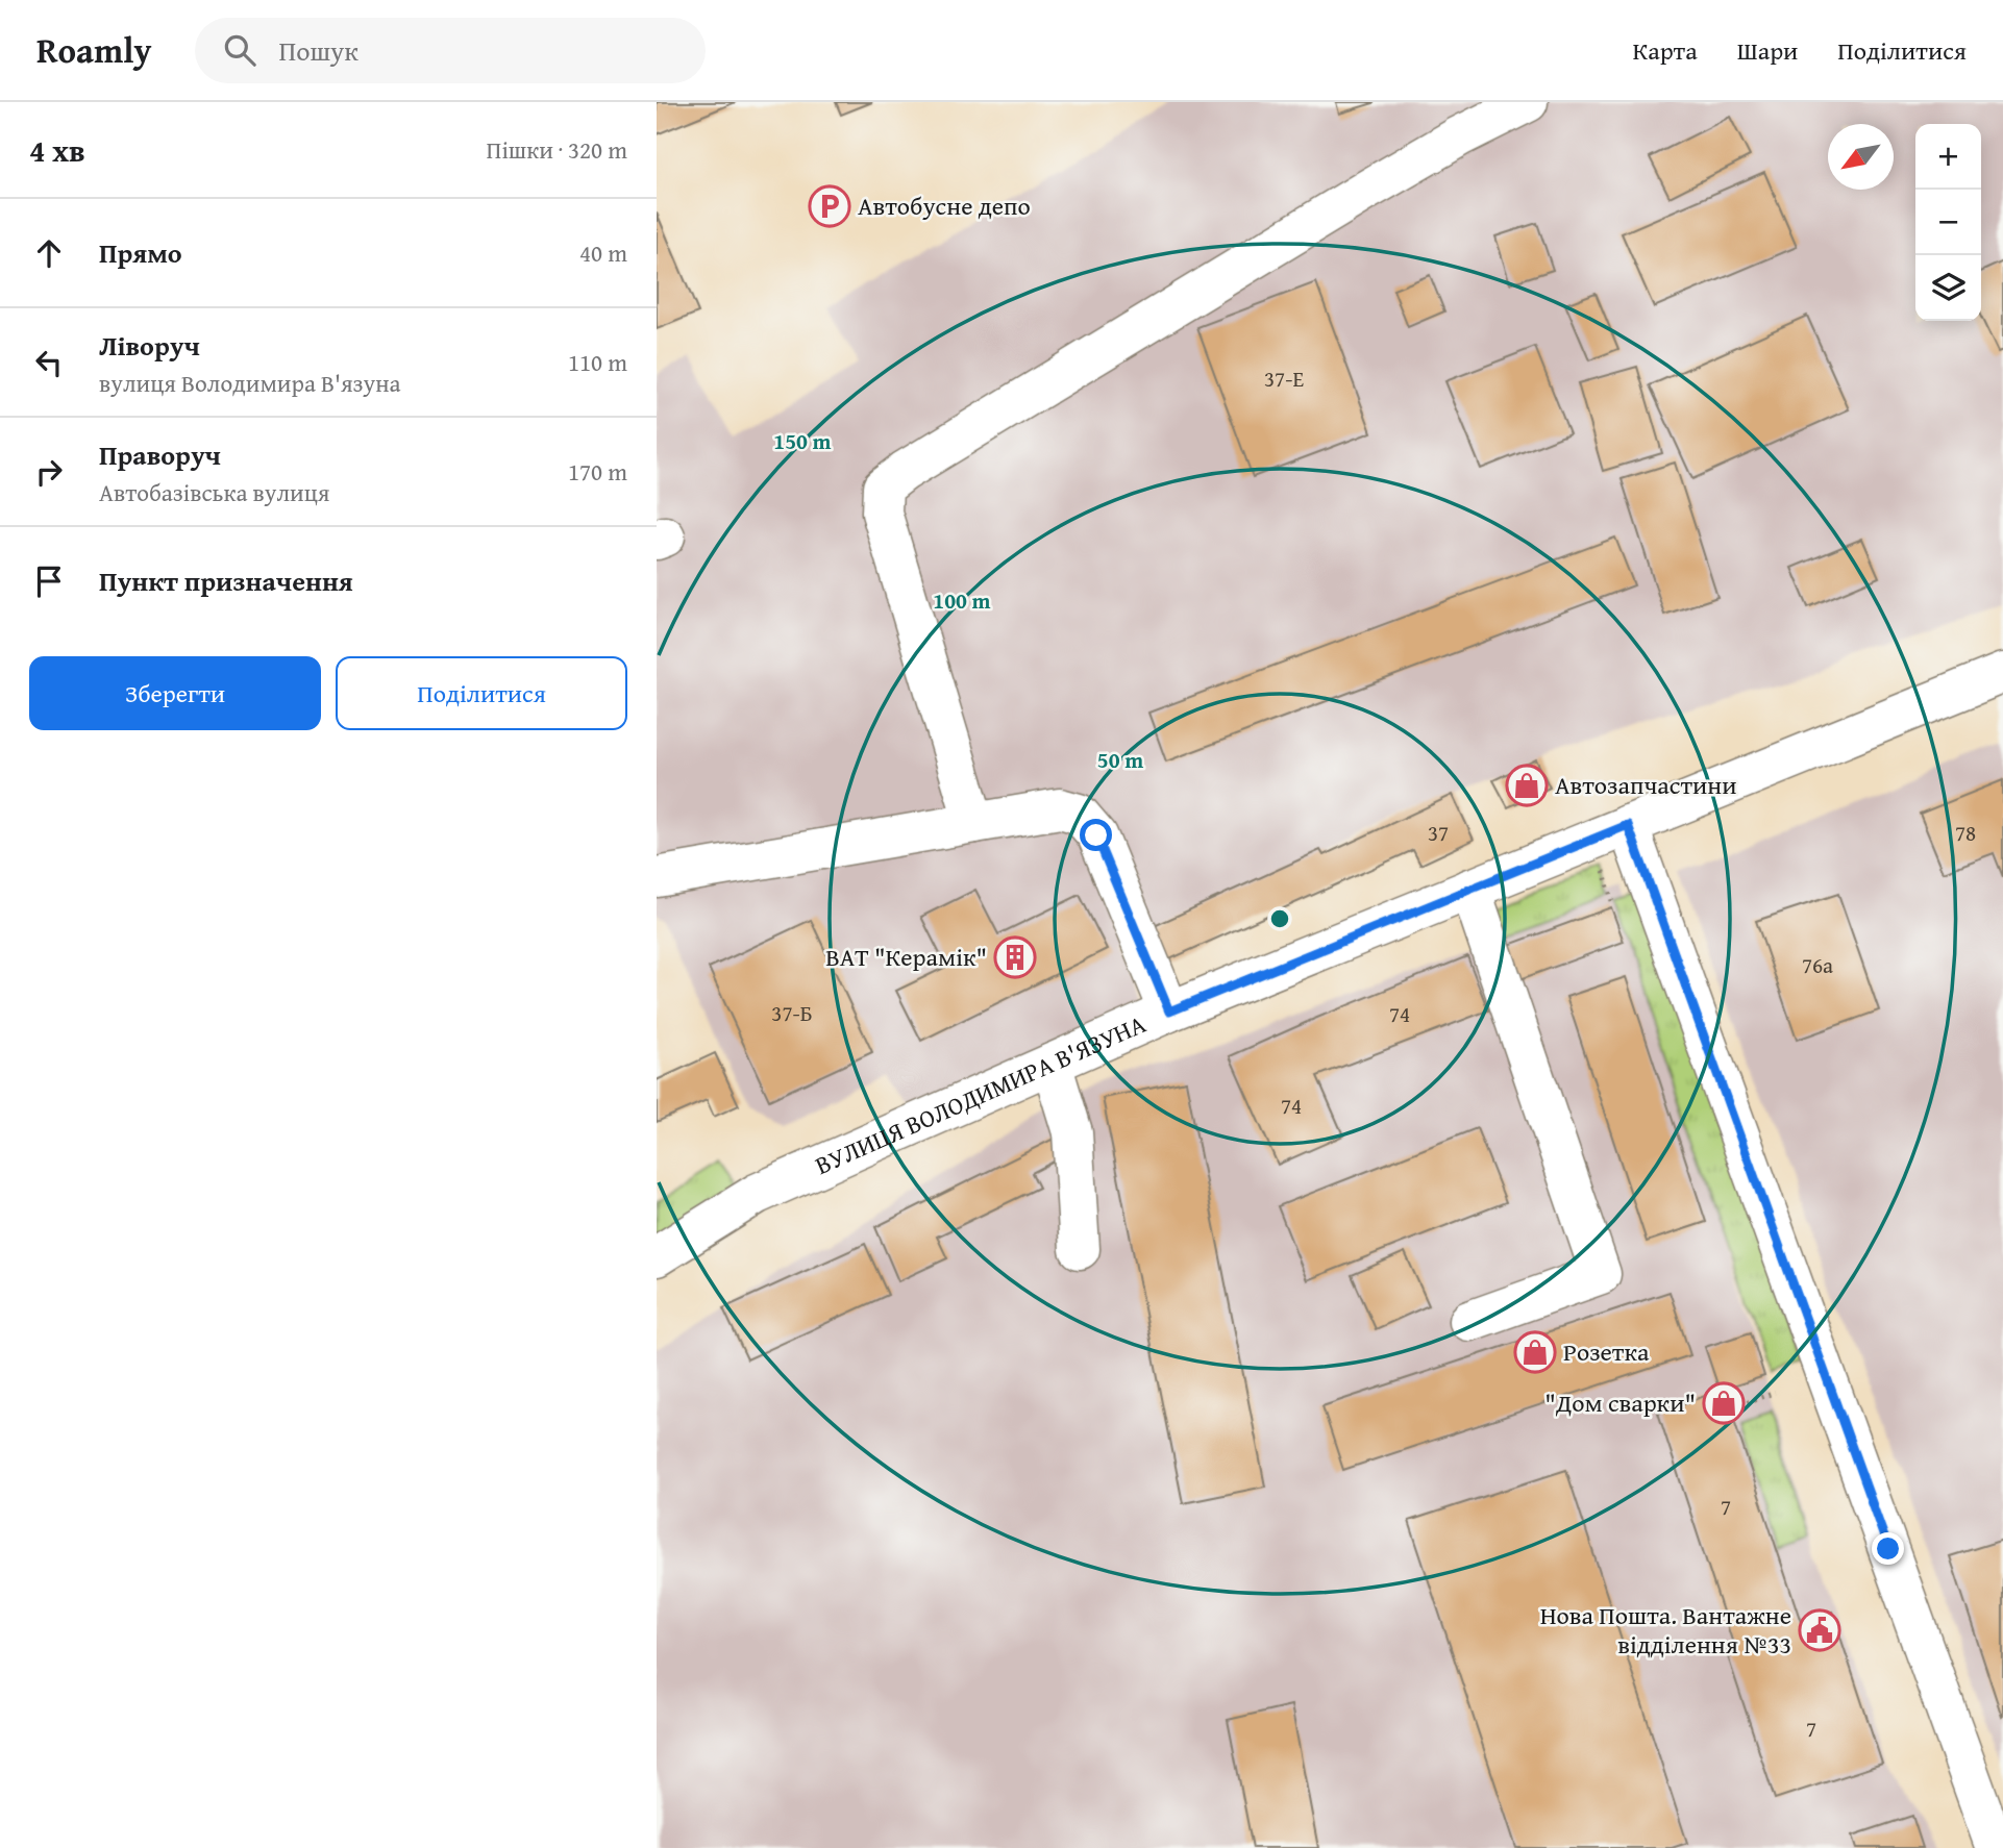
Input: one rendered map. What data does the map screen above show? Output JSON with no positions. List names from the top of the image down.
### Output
{
  "streets": {
    "main road": ["ВУЛИЦЯ ВОЛОДИМИРА В'ЯЗУНА"]
  },
  "places": {
    "parking": ["Автобусне депо"],
    "shop": ["Автозапчастини", "Розетка", "\"Дом сварки\""],
    "building": ["ВАТ \"Керамік\""],
    "public building": ["Нова Пошта. Вантажне відділення №33"]
  },
  "house_numbers": [
    "37-Е",
    "37",
    "78",
    "76а",
    "37-Б",
    "74",
    "74",
    "7",
    "7"
  ],
  "north": "bottom left",
  "page": {
    "header": "Roamly",
    "search": "Пошук",
    "nav": ["Карта", "Шари", "Поділитися"],
    "heading": ["4 хв", "Пішки · 320 m"],
    "map_buttons": ["+", "−"],
    "list": [
      ["Прямо", "40 m"],
      ["Ліворуч", "вулиця Володимира В'язуна", "110 m"],
      ["Праворуч", "Автобазівська вулиця", "170 m"],
      "Пункт призначення"
    ],
    "buttons": ["Зберегти", "Поділитися"]
  },
  "rings": ["150 m", "100 m", "50 m"]
}
